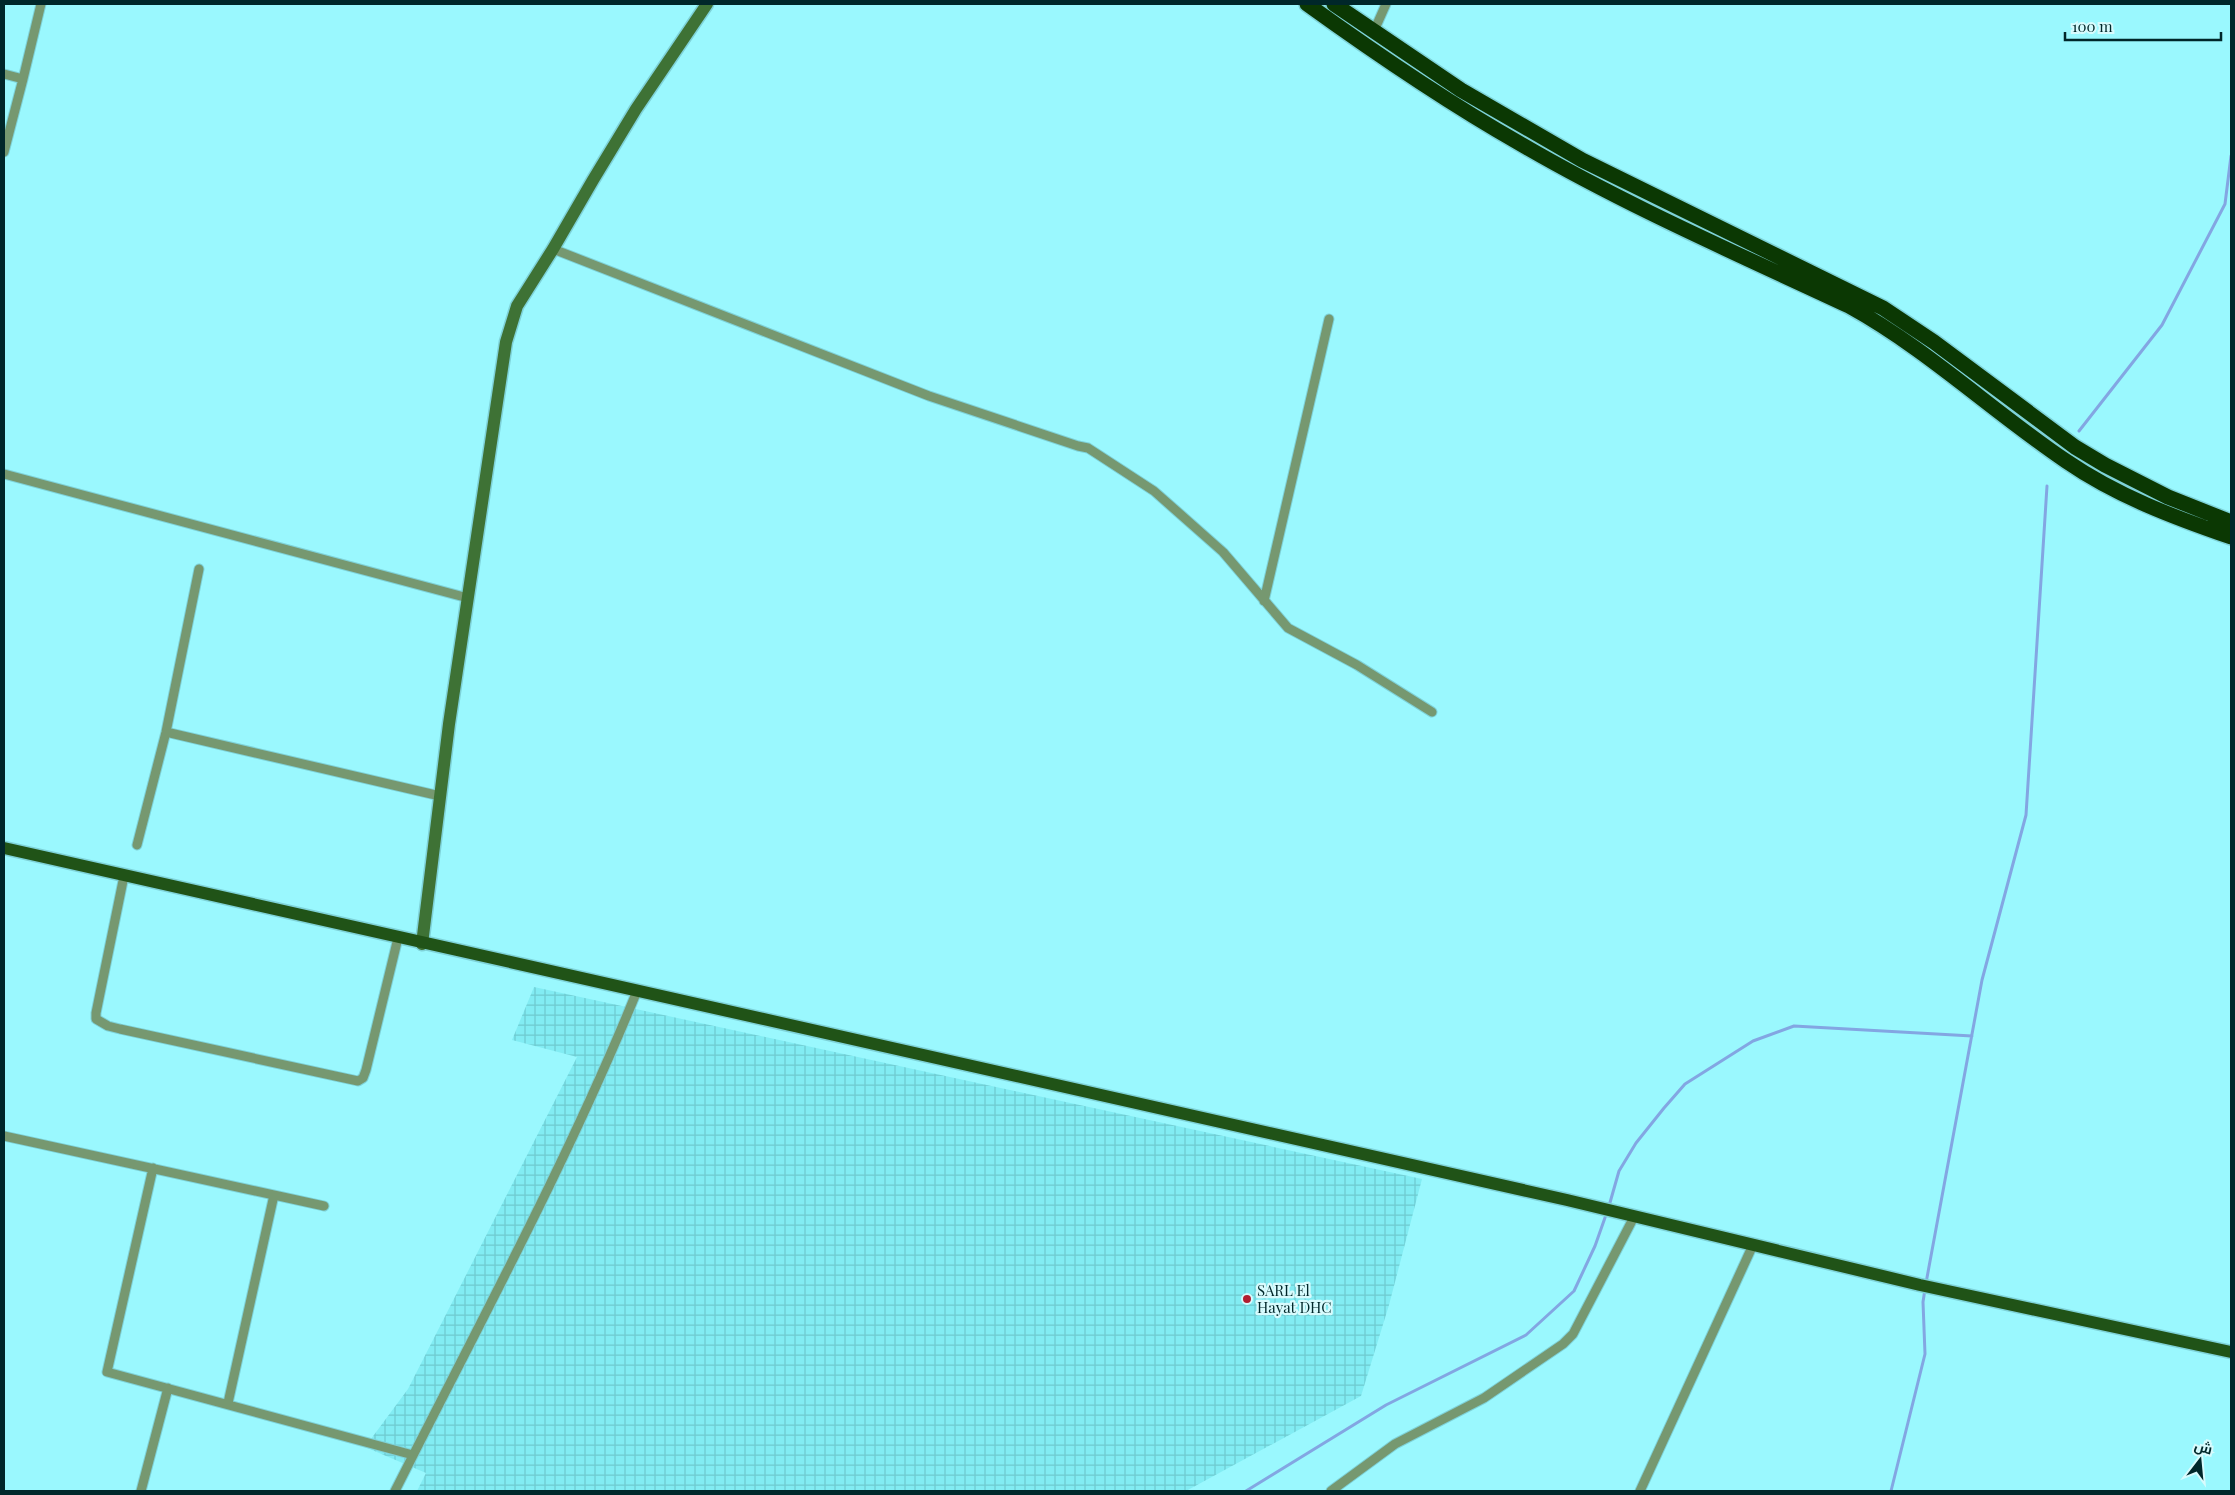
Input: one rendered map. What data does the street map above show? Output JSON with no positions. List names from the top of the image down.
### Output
{
  "places": ["SARL El Hayat DHC"],
  "scale_bar": "100 m",
  "north": "top"
}
